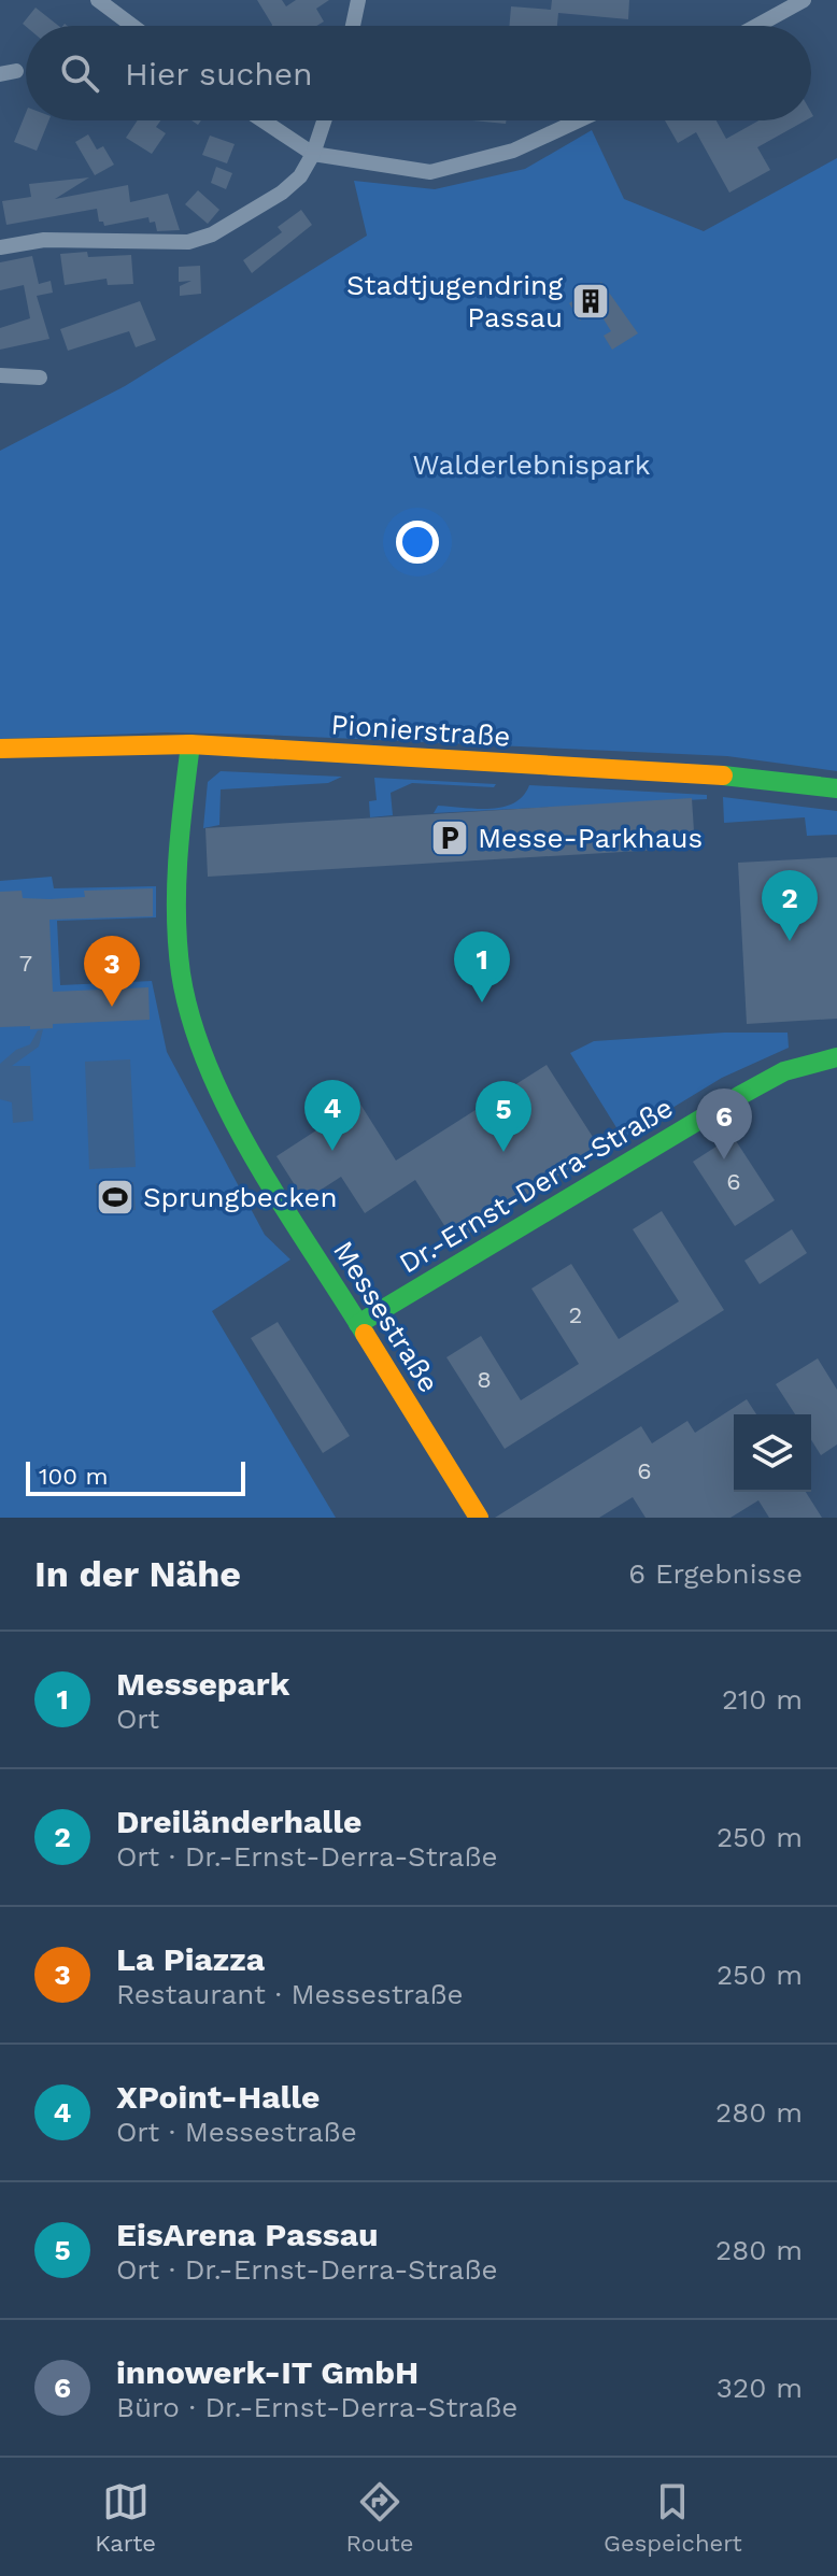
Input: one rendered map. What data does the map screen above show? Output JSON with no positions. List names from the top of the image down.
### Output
{
  "streets": {
    "street": ["Pionierstraße", "Dr.-Ernst-Derra-Straße", "Messestraße"]
  },
  "crossings": [
    ["Pionierstraße", "Messestraße"],
    ["Dr.-Ernst-Derra-Straße", "Messestraße"]
  ],
  "parks": ["Walderlebnispark"],
  "places": {
    "building": ["Stadtjugendring Passau"],
    "parking": ["Messe-Parkhaus"],
    "sports": ["Sprungbecken"]
  },
  "house_numbers": [
    "7",
    "6",
    "2",
    "8",
    "6"
  ],
  "scale_bar": "100 m",
  "page": {
    "search": "Hier suchen",
    "pins": [
      "2",
      "1",
      "3",
      "4",
      "5",
      "6"
    ],
    "scale": "100 m",
    "heading": ["In der Nähe", "6 Ergebnisse"],
    "list": [
      {
        "mark": "1",
        "name": "Messepark",
        "note": "Ort",
        "value": "210 m"
      },
      {
        "mark": "2",
        "name": "Dreiländerhalle",
        "note": "Ort · Dr.-Ernst-Derra-Straße",
        "value": "250 m"
      },
      {
        "mark": "3",
        "name": "La Piazza",
        "note": "Restaurant · Messestraße",
        "value": "250 m"
      },
      {
        "mark": "4",
        "name": "XPoint-Halle",
        "note": "Ort · Messestraße",
        "value": "280 m"
      },
      {
        "mark": "5",
        "name": "EisArena Passau",
        "note": "Ort · Dr.-Ernst-Derra-Straße",
        "value": "280 m"
      },
      {
        "mark": "6",
        "name": "innowerk-IT GmbH",
        "note": "Büro · Dr.-Ernst-Derra-Straße",
        "value": "320 m"
      }
    ],
    "nav": ["Karte", "Route", "Gespeichert"]
  }
}
